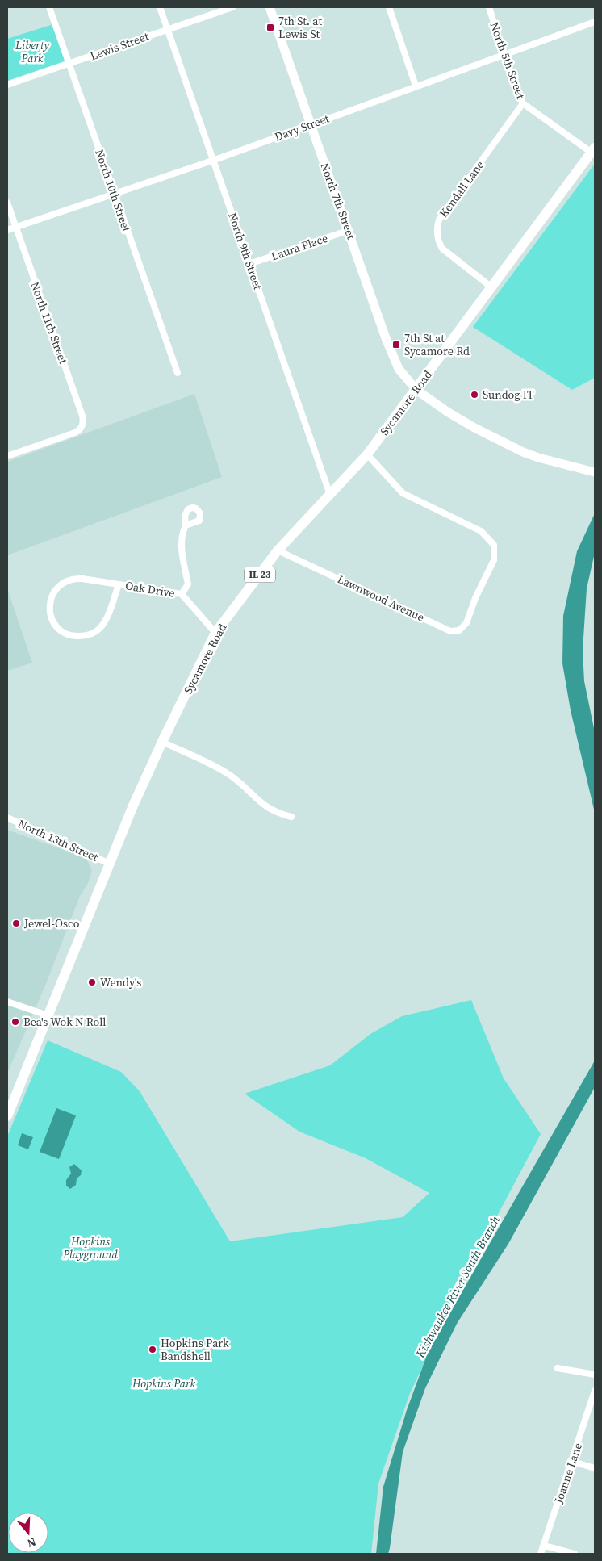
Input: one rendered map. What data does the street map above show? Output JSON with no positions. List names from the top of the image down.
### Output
{
  "streets": {
    "main road": ["Sycamore Road", "IL 23"],
    "street": [
      "Lewis Street",
      "North 5th Street",
      "Davy Street",
      "Kendall Lane",
      "North 10th Street",
      "North 7th Street",
      "Laura Place",
      "North 9th Street",
      "North 11th Street",
      "Oak Drive",
      "Lawnwood Avenue",
      "North 13th Street",
      "Joanne Lane"
    ]
  },
  "crossings": [
    ["Lewis Street", "North 10th Street"],
    ["Lewis Street", "North 9th Street"],
    ["North 5th Street", "Davy Street"],
    ["North 5th Street", "Kendall Lane"],
    ["North 5th Street", "Sycamore Road"],
    ["Davy Street", "North 10th Street"],
    ["Davy Street", "North 7th Street"],
    ["Davy Street", "North 9th Street"],
    ["Davy Street", "North 11th Street"],
    ["Kendall Lane", "Sycamore Road"],
    ["North 7th Street", "Laura Place"],
    ["North 7th Street", "Sycamore Road"],
    ["Laura Place", "North 9th Street"],
    ["North 9th Street", "Sycamore Road"],
    ["Sycamore Road", "Lawnwood Avenue"],
    ["Sycamore Road", "North 13th Street"]
  ],
  "water": ["Kishwaukee River South Branch"],
  "parks": ["Liberty Park", "Hopkins Playground", "Hopkins Park"],
  "places": {
    "transit": ["7th St. at Lewis St", "7th St at Sycamore Rd"],
    "other": [
      "Sundog IT",
      "Jewel-Osco",
      "Wendy's",
      "Bea's Wok N Roll",
      "Hopkins Park Bandshell"
    ]
  },
  "north": "bottom"
}
